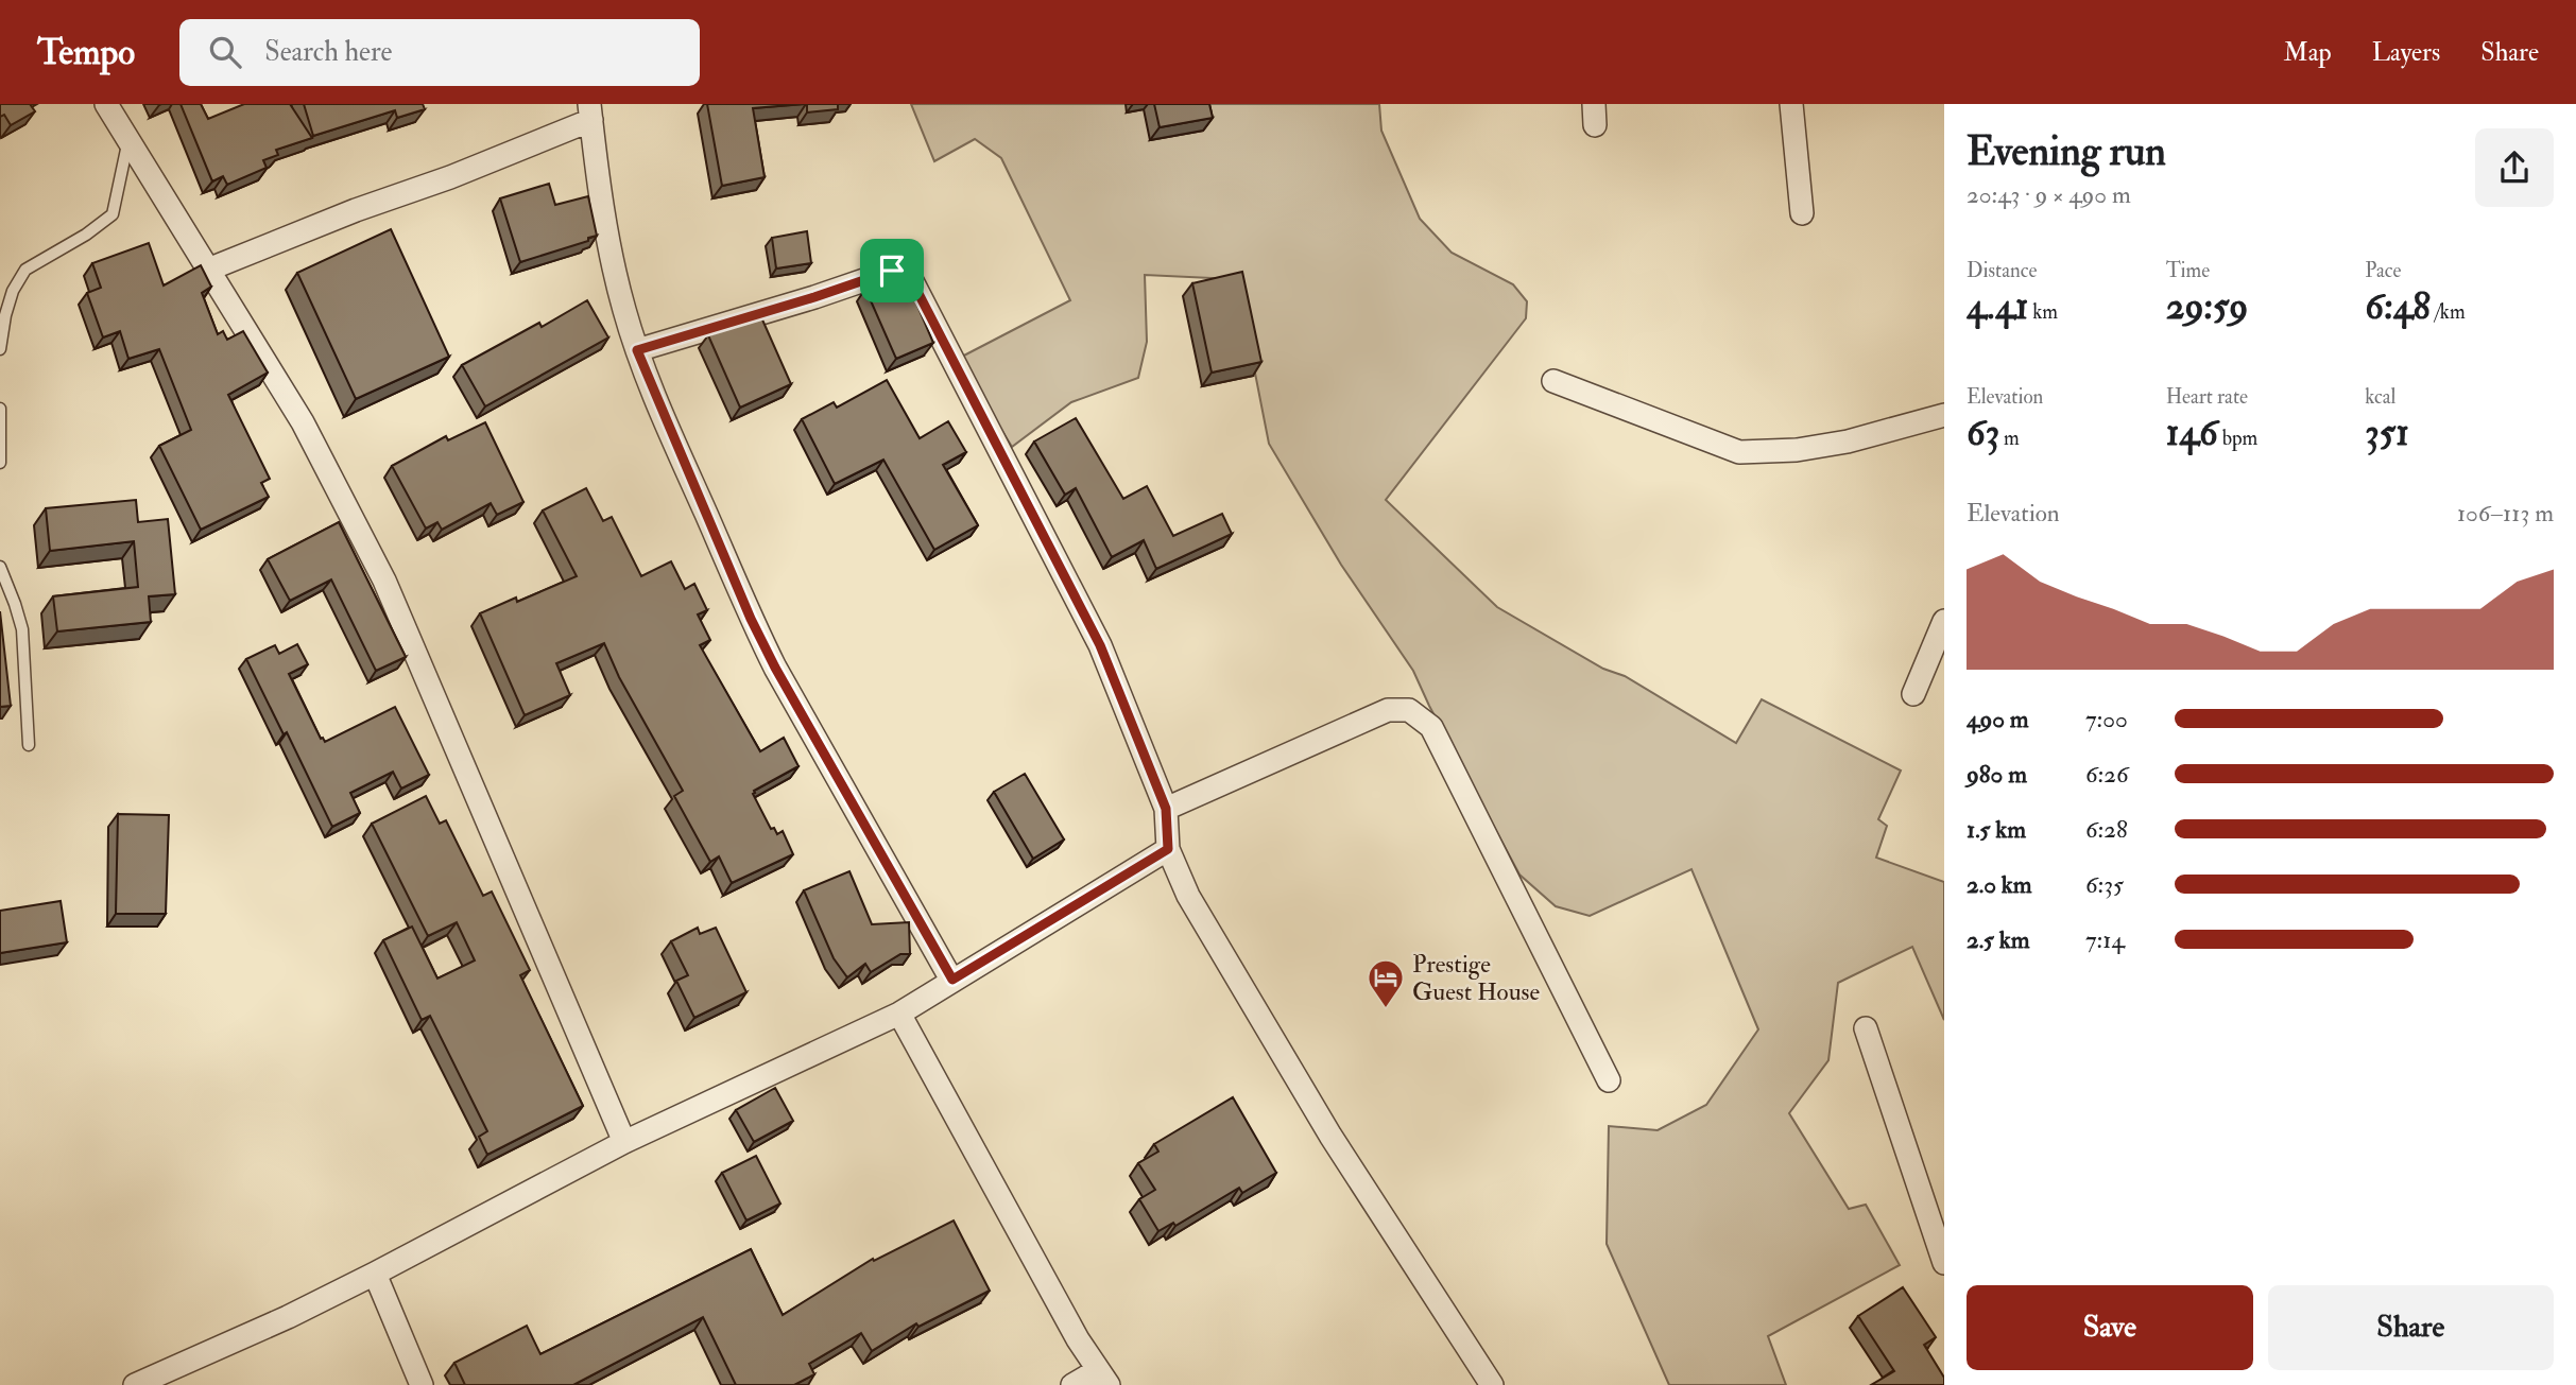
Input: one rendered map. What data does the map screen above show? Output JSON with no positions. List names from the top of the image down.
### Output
{
  "places": {
    "hotel": ["Prestige Guest House"]
  },
  "page": {
    "header": "Tempo",
    "search": "Search here",
    "nav": ["Map", "Layers", "Share"],
    "heading": ["Evening run", "20:43 · 9 × 490 m"],
    "stats": [
      ["Distance", "4.41 km"],
      ["Time", "29:59"],
      ["Pace", "6:48 /km"],
      ["Elevation", "63 m"],
      ["Heart rate", "146 bpm"],
      ["kcal", "351"]
    ],
    "chart": ["Elevation", "106–113 m"],
    "list": [
      {
        "name": "490 m",
        "note": "7:00"
      },
      {
        "name": "980 m",
        "note": "6:26"
      },
      {
        "name": "1.5 km",
        "note": "6:28"
      },
      {
        "name": "2.0 km",
        "note": "6:35"
      },
      {
        "name": "2.5 km",
        "note": "7:14"
      }
    ],
    "buttons": ["Save", "Share"]
  }
}
